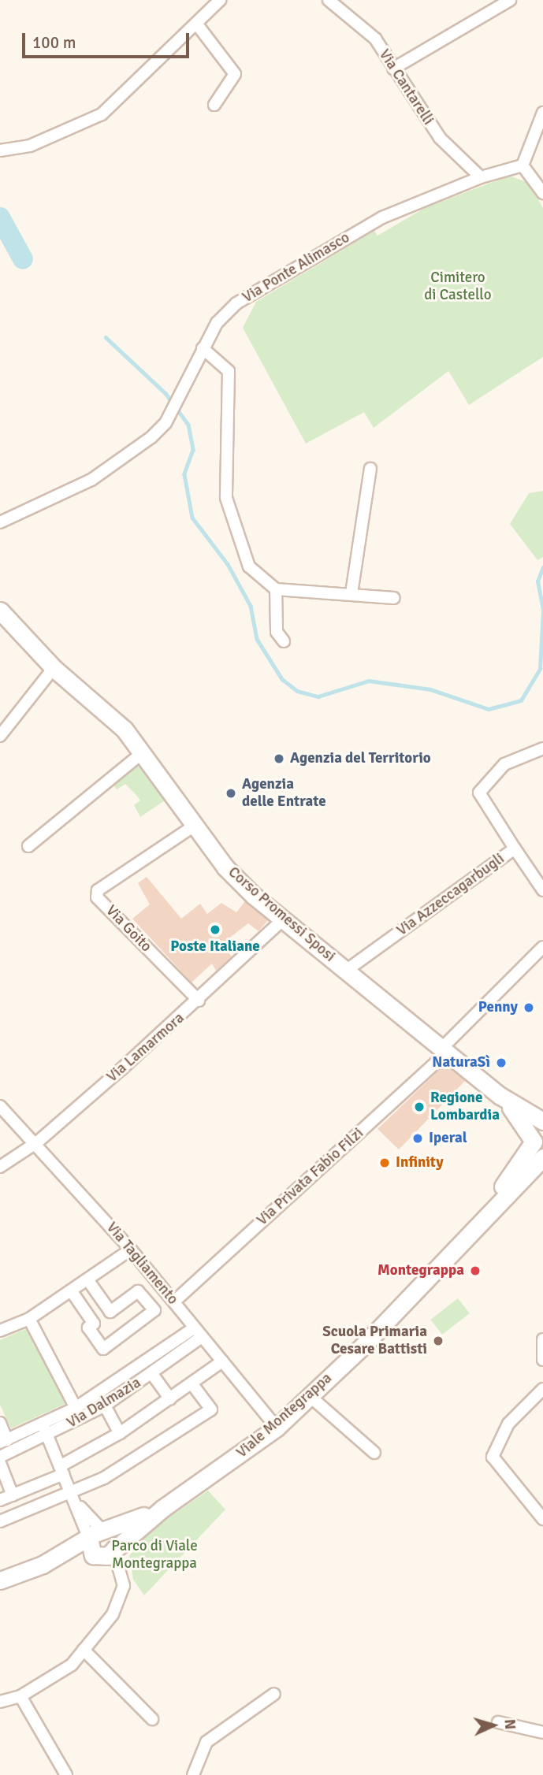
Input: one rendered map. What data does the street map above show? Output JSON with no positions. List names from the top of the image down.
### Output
{
  "streets": {
    "main road": ["Corso Promessi Sposi", "Viale Montegrappa"],
    "street": [
      "Via Cantarelli",
      "Via Ponte Alimasco",
      "Via Azzeccagarbugli",
      "Via Goito",
      "Via Lamarmora",
      "Via Privata Fabio Filzi",
      "Via Tagliamento",
      "Via Dalmazia"
    ]
  },
  "crossings": [
    ["Via Cantarelli", "Via Ponte Alimasco"],
    ["Via Azzeccagarbugli", "Corso Promessi Sposi"],
    ["Corso Promessi Sposi", "Via Goito"],
    ["Corso Promessi Sposi", "Via Lamarmora"],
    ["Corso Promessi Sposi", "Via Privata Fabio Filzi"],
    ["Corso Promessi Sposi", "Viale Montegrappa"],
    ["Via Goito", "Via Lamarmora"],
    ["Via Lamarmora", "Via Tagliamento"],
    ["Via Privata Fabio Filzi", "Via Tagliamento"],
    ["Via Tagliamento", "Via Dalmazia"],
    ["Via Tagliamento", "Viale Montegrappa"]
  ],
  "parks": ["Cimitero di Castello", "Parco di Viale Montegrappa"],
  "places": [
    "Agenzia del Territorio",
    "Agenzia delle Entrate",
    "Poste Italiane",
    "Penny",
    "NaturaSì",
    "Regione Lombardia",
    "Iperal",
    "Infinity",
    "Montegrappa",
    "Scuola Primaria Cesare Battisti"
  ],
  "scale_bar": "100 m",
  "north": "right"
}
